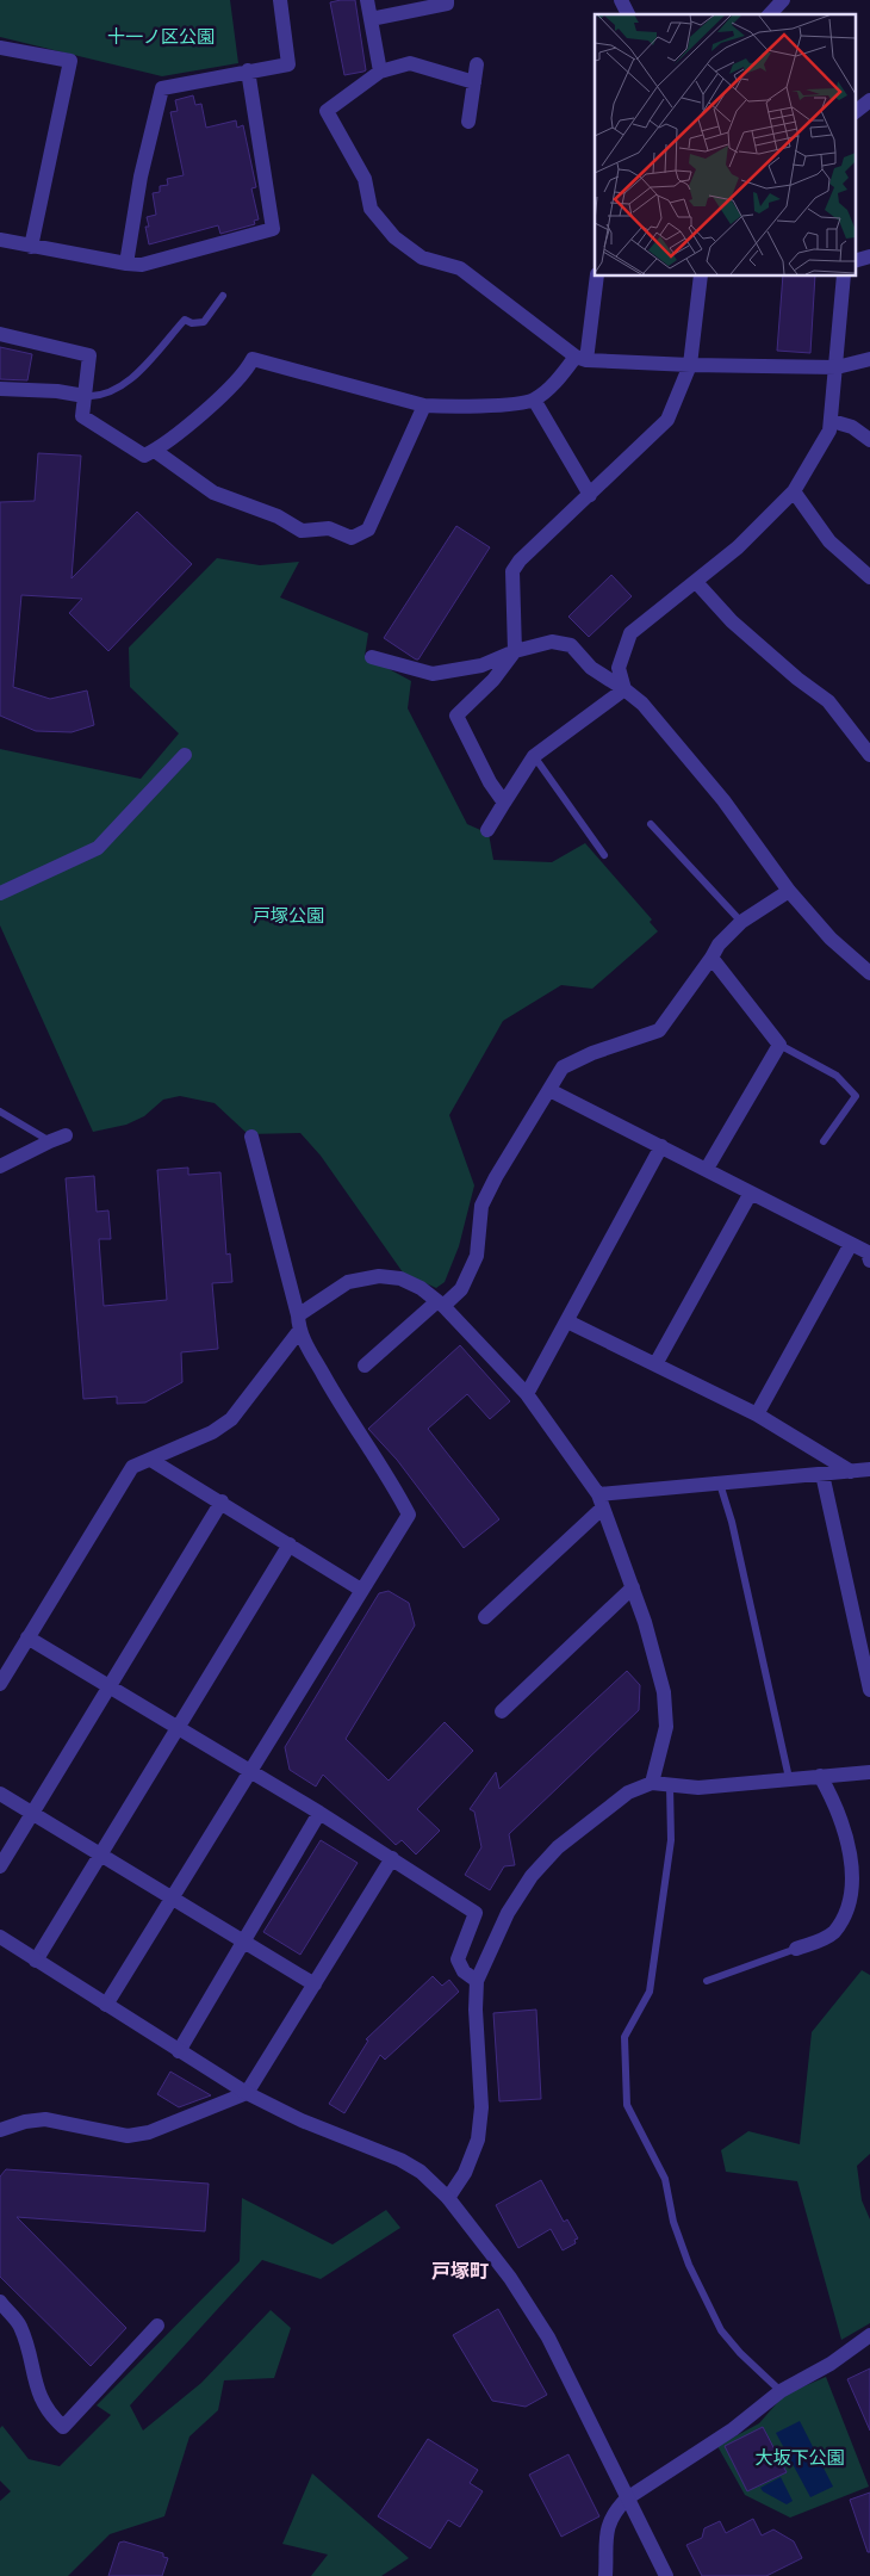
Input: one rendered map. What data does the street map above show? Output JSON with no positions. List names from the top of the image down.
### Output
{
  "districts": ["戸塚町"],
  "parks": ["十一ノ区公園", "戸塚公園", "大坂下公園"]
}
